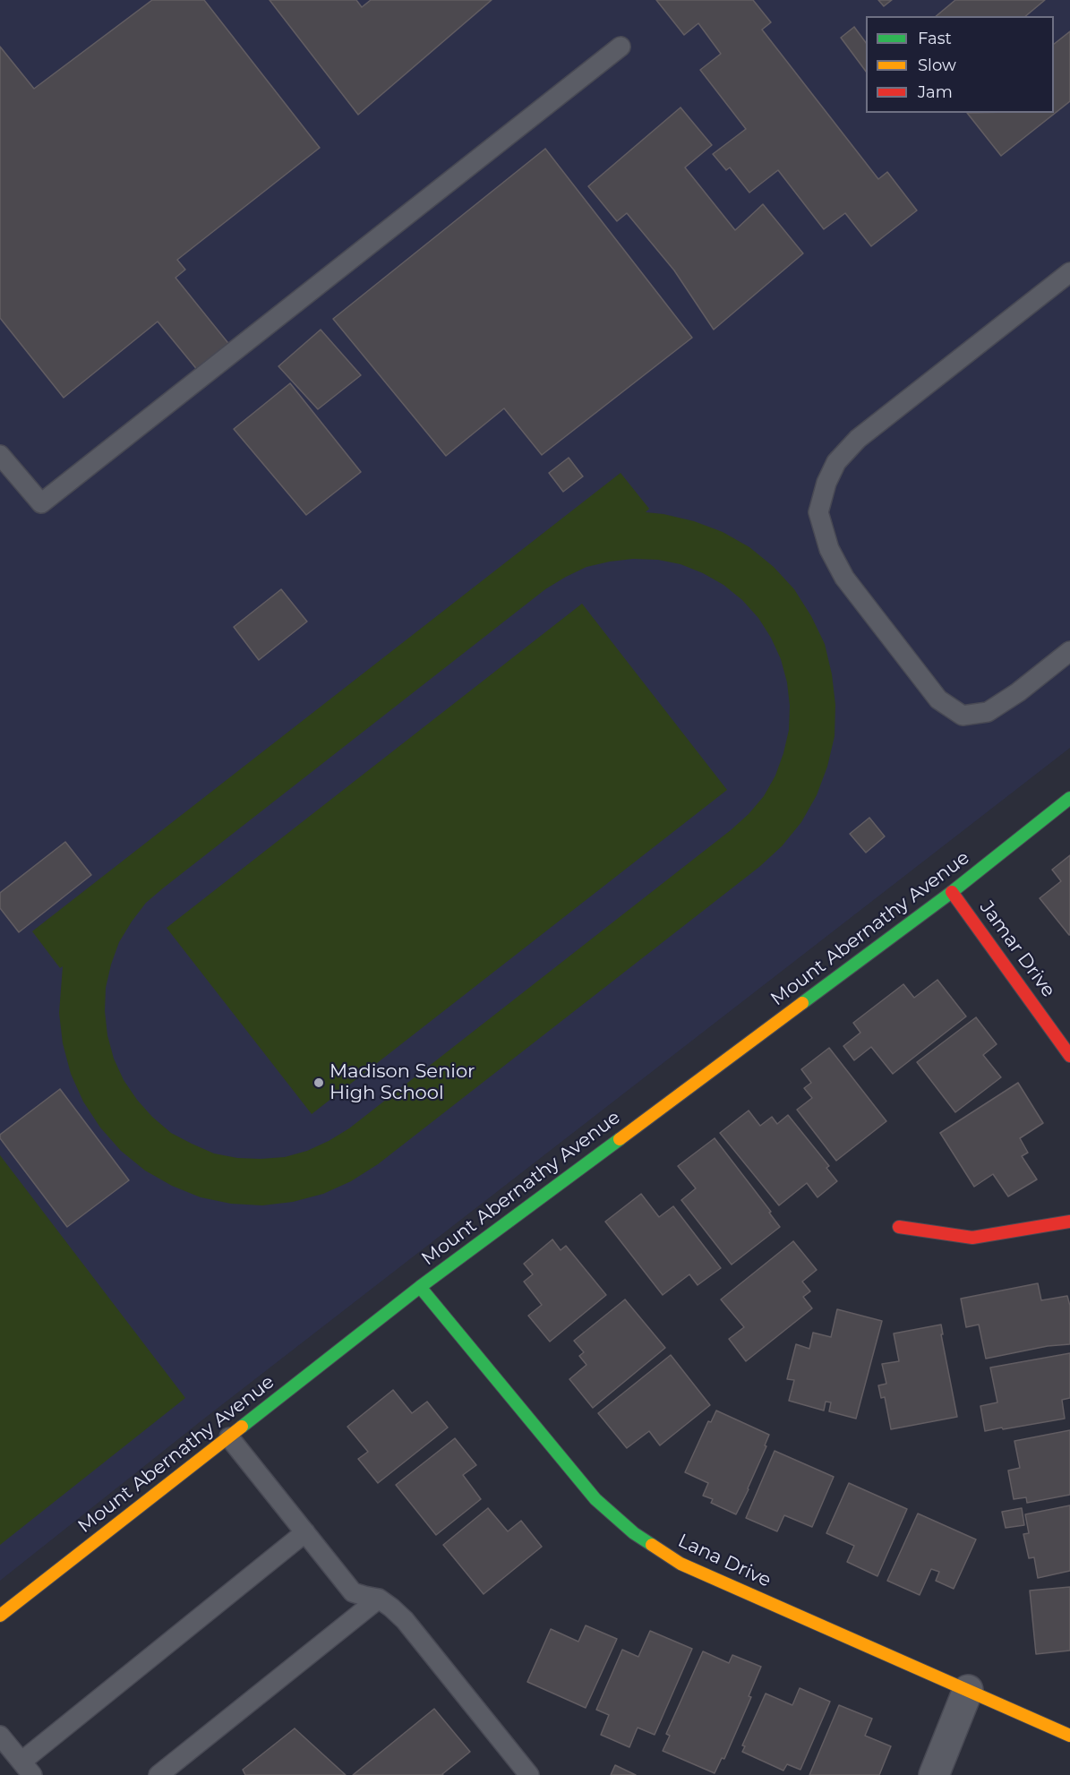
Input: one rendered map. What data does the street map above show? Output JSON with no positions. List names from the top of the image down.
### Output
{
  "streets": {
    "street": ["Mount Abernathy Avenue", "Jamar Drive", "Lana Drive"]
  },
  "crossings": [
    ["Mount Abernathy Avenue", "Jamar Drive"],
    ["Mount Abernathy Avenue", "Lana Drive"]
  ],
  "places": ["Madison Senior High School"],
  "legend": ["Fast", "Slow", "Jam"]
}
